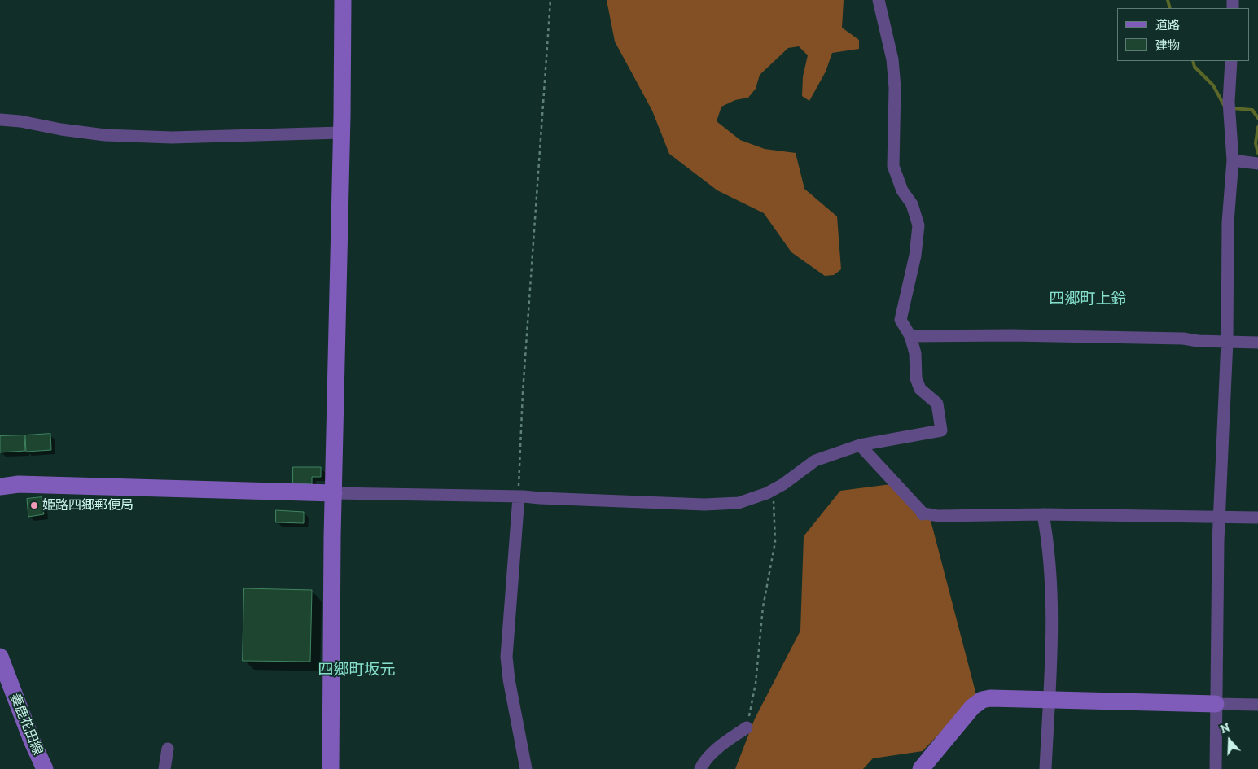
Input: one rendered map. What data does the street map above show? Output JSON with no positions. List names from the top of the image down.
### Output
{
  "streets": {
    "street": ["妻鹿花田線"]
  },
  "districts": ["四郷町上鈴", "四郷町坂元"],
  "places": ["姫路四郷郵便局"],
  "legend": ["道路", "建物"],
  "north": "top"
}
